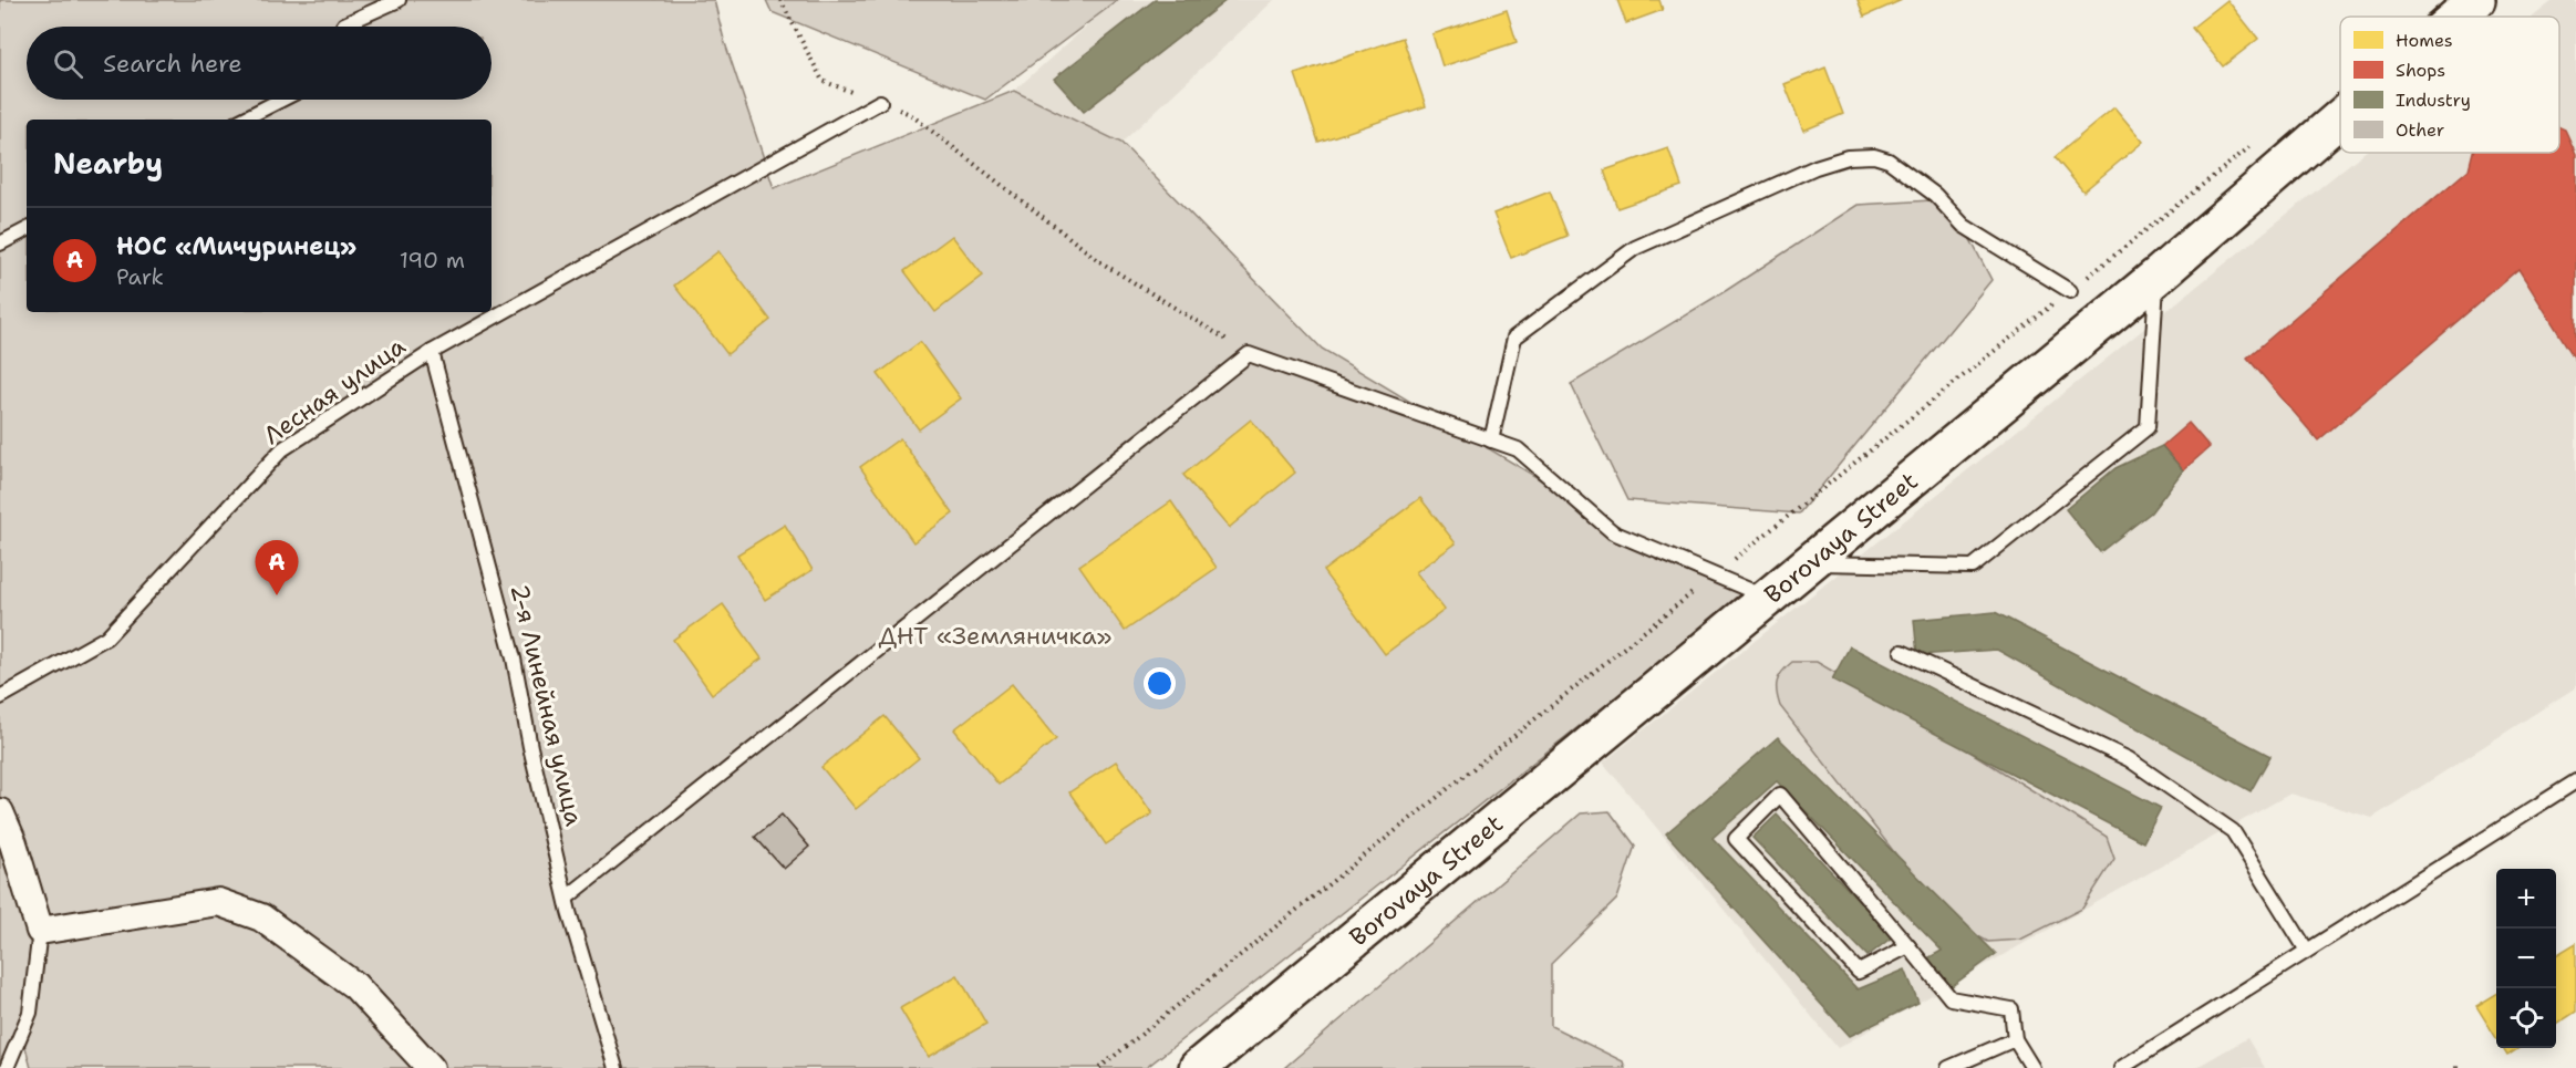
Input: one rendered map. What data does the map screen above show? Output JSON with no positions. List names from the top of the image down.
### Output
{
  "streets": {
    "street": ["Borovaya Street"],
    "lane": ["Лесная улица", "2-я Линейная улица"]
  },
  "crossings": [
    ["Лесная улица", "2-я Линейная улица"]
  ],
  "parks": ["ДНТ «Земляничка»"],
  "legend": [
    "Homes",
    "Shops",
    "Industry",
    "Other"
  ],
  "page": {
    "search": "Search here",
    "heading": "Nearby",
    "list": [
      {
        "mark": "A",
        "name": "НОС «Мичуринец»",
        "note": "Park",
        "value": "190 m"
      }
    ],
    "pins": "A",
    "map_buttons": ["+", "−"]
  }
}
